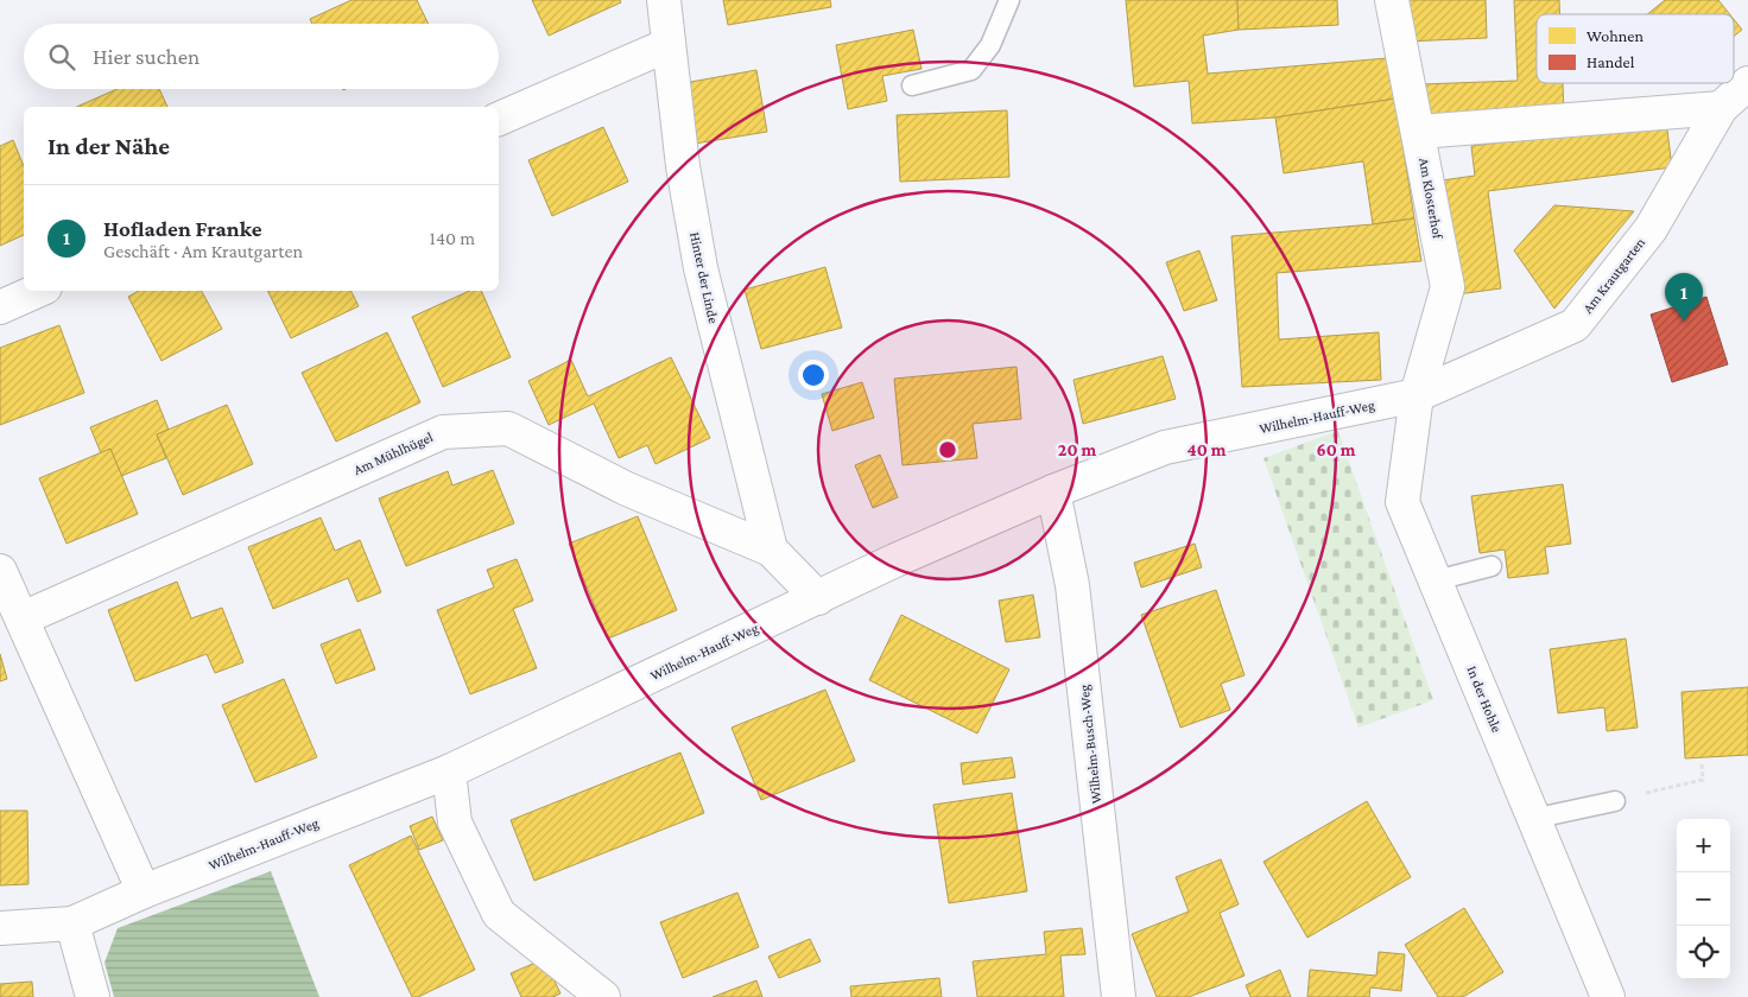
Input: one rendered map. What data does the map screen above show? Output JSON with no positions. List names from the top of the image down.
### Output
{
  "streets": {
    "street": [
      "Am Klosterhof",
      "Am Krautgarten",
      "Hinter der Linde",
      "Wilhelm-Hauff-Weg",
      "Am Mühlhügel",
      "In der Hohle",
      "Wilhelm-Busch-Weg"
    ]
  },
  "crossings": [
    ["Am Klosterhof", "Am Krautgarten"],
    ["Am Klosterhof", "Wilhelm-Hauff-Weg"],
    ["Am Klosterhof", "In der Hohle"],
    ["Am Krautgarten", "Wilhelm-Hauff-Weg"],
    ["Am Krautgarten", "In der Hohle"],
    ["Hinter der Linde", "Am Mühlhügel"],
    ["Wilhelm-Hauff-Weg", "Am Mühlhügel"],
    ["Wilhelm-Hauff-Weg", "In der Hohle"],
    ["Wilhelm-Hauff-Weg", "Wilhelm-Busch-Weg"]
  ],
  "legend": ["Wohnen", "Handel"],
  "page": {
    "search": "Hier suchen",
    "heading": "In der Nähe",
    "list": [
      {
        "mark": "1",
        "name": "Hofladen Franke",
        "note": "Geschäft · Am Krautgarten",
        "value": "140 m"
      }
    ],
    "pins": "1",
    "map_buttons": ["+", "−"]
  },
  "rings": ["20 m", "40 m", "60 m"]
}
